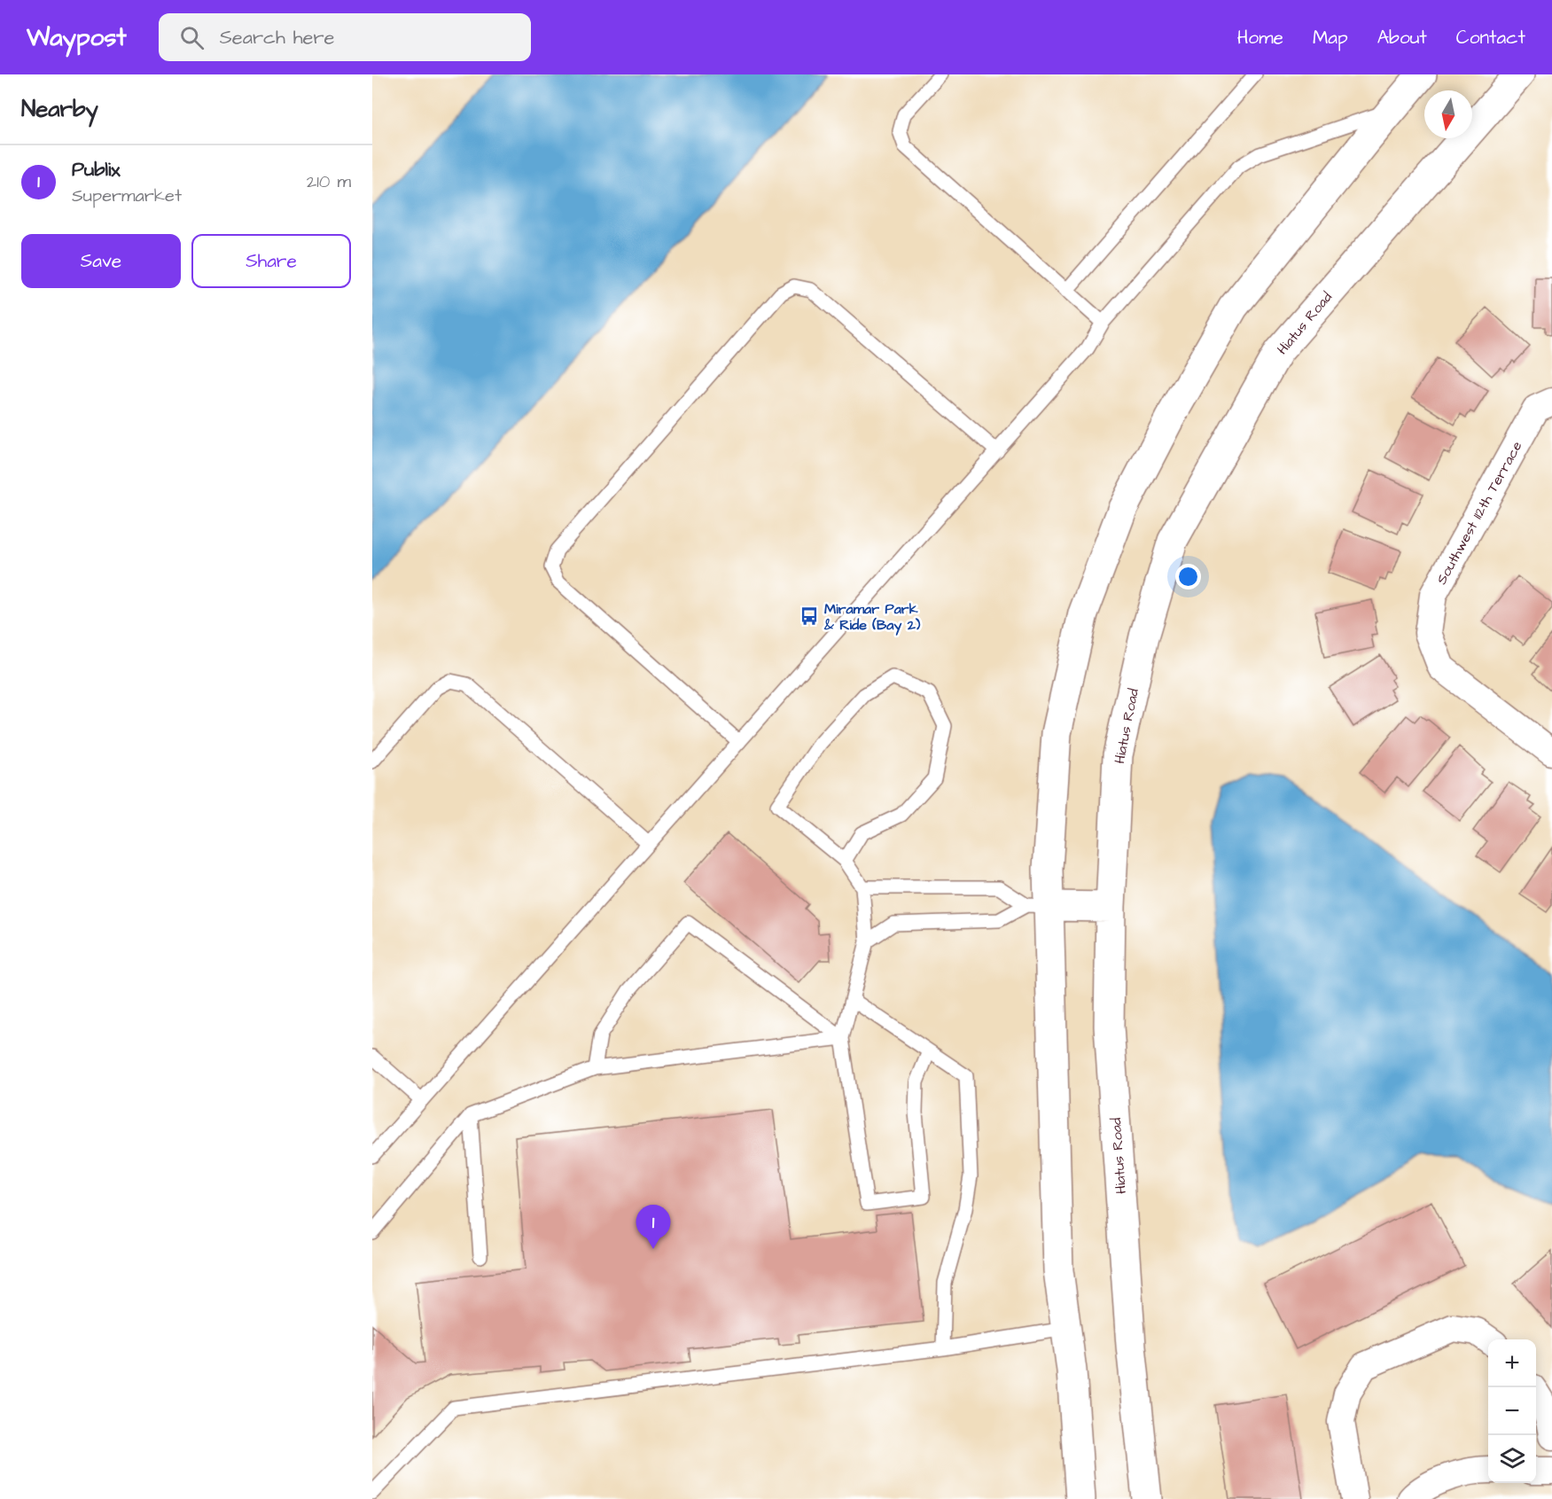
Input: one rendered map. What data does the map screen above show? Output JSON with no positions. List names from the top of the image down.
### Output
{
  "streets": {
    "main road": ["Hiatus Road"],
    "street": ["Southwest 112th Terrace"]
  },
  "places": {
    "bus stop": ["Miramar Park & Ride (Bay 2)"]
  },
  "north": "bottom",
  "page": {
    "header": "Waypost",
    "search": "Search here",
    "nav": [
      "Home",
      "Map",
      "About",
      "Contact"
    ],
    "heading": "Nearby",
    "list": [
      {
        "mark": "1",
        "name": "Publix",
        "note": "Supermarket",
        "value": "210 m"
      }
    ],
    "buttons": ["Save", "Share"],
    "pins": "1",
    "map_buttons": ["+", "−"]
  }
}
